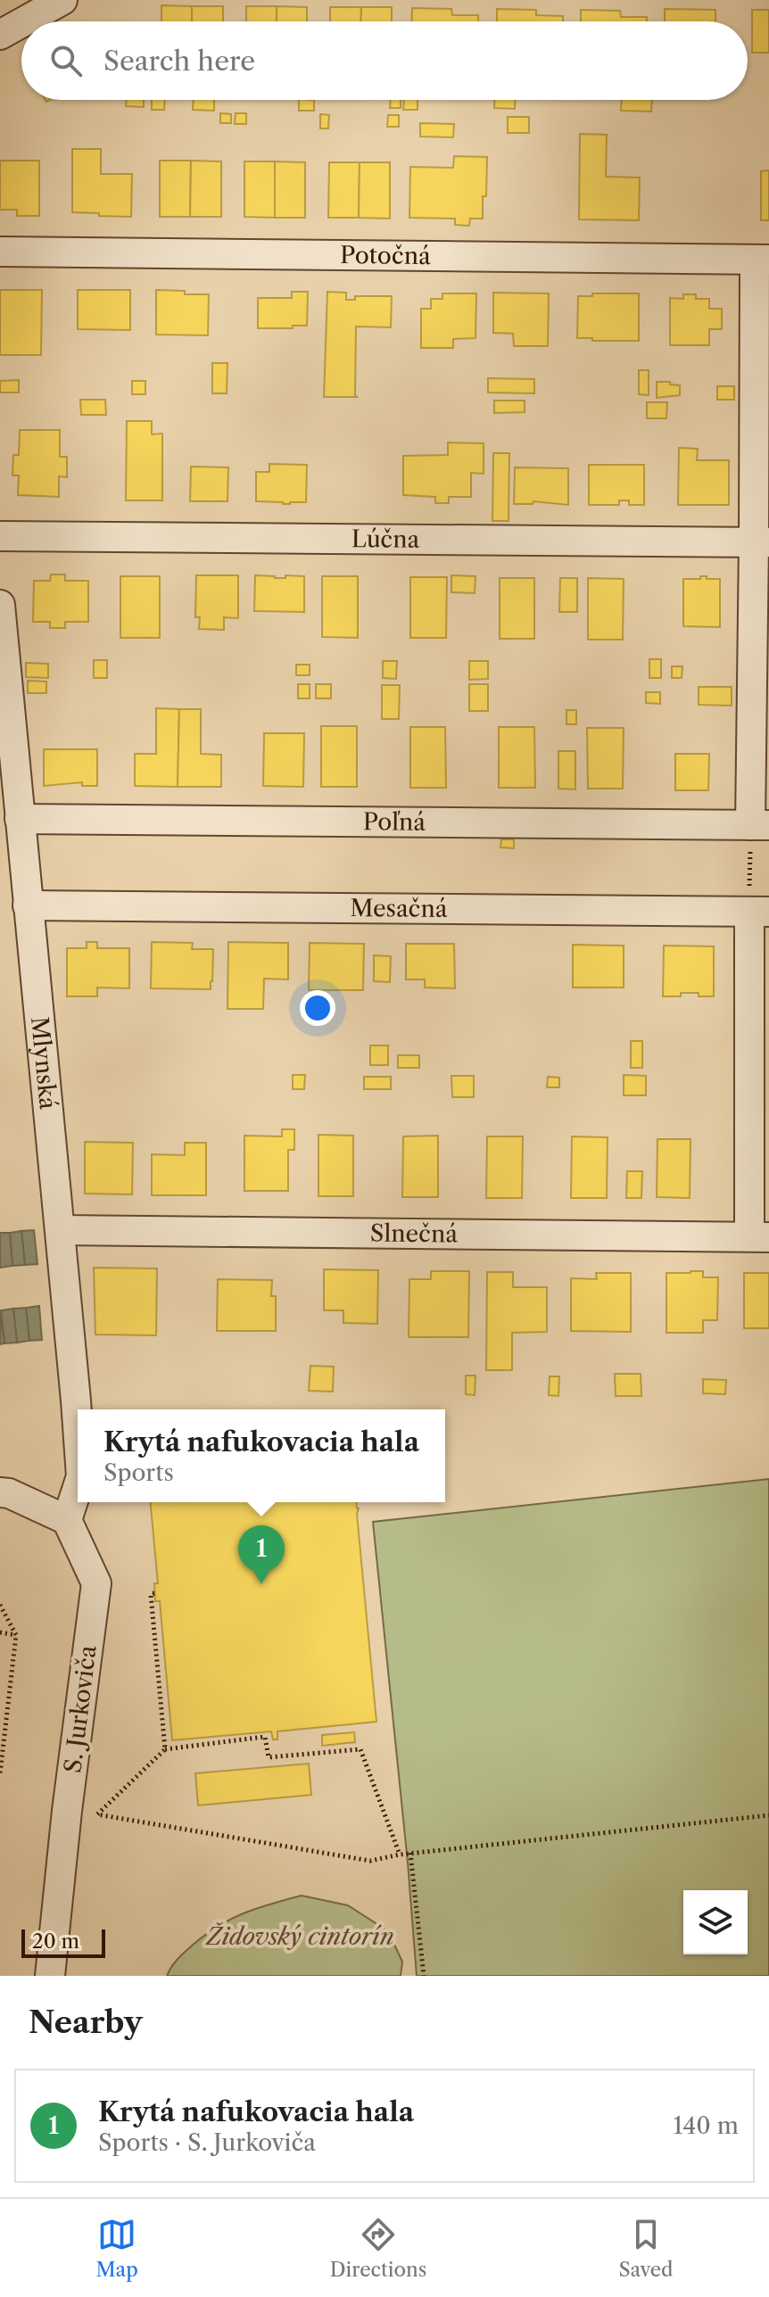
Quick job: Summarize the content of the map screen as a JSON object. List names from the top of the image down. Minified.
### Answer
{"streets":{"street":["Potočná","Lúčna","Poľná","Mesačná","Mlynská","Slnečná","S. Jurkoviča"]},"crossings":[["Poľná","Mlynská"],["Mesačná","Mlynská"],["Mlynská","Slnečná"],["Mlynská","S. Jurkoviča"]],"parks":["Židovský cintorín"],"scale_bar":"20 m","page":{"search":"Search here","popup":["Krytá nafukovacia hala","Sports"],"pins":"1","scale":"20 m","heading":"Nearby","list":[{"mark":"1","name":"Krytá nafukovacia hala","note":"Sports · S. Jurkoviča","value":"140 m"}],"nav":["Map","Directions","Saved"]}}
